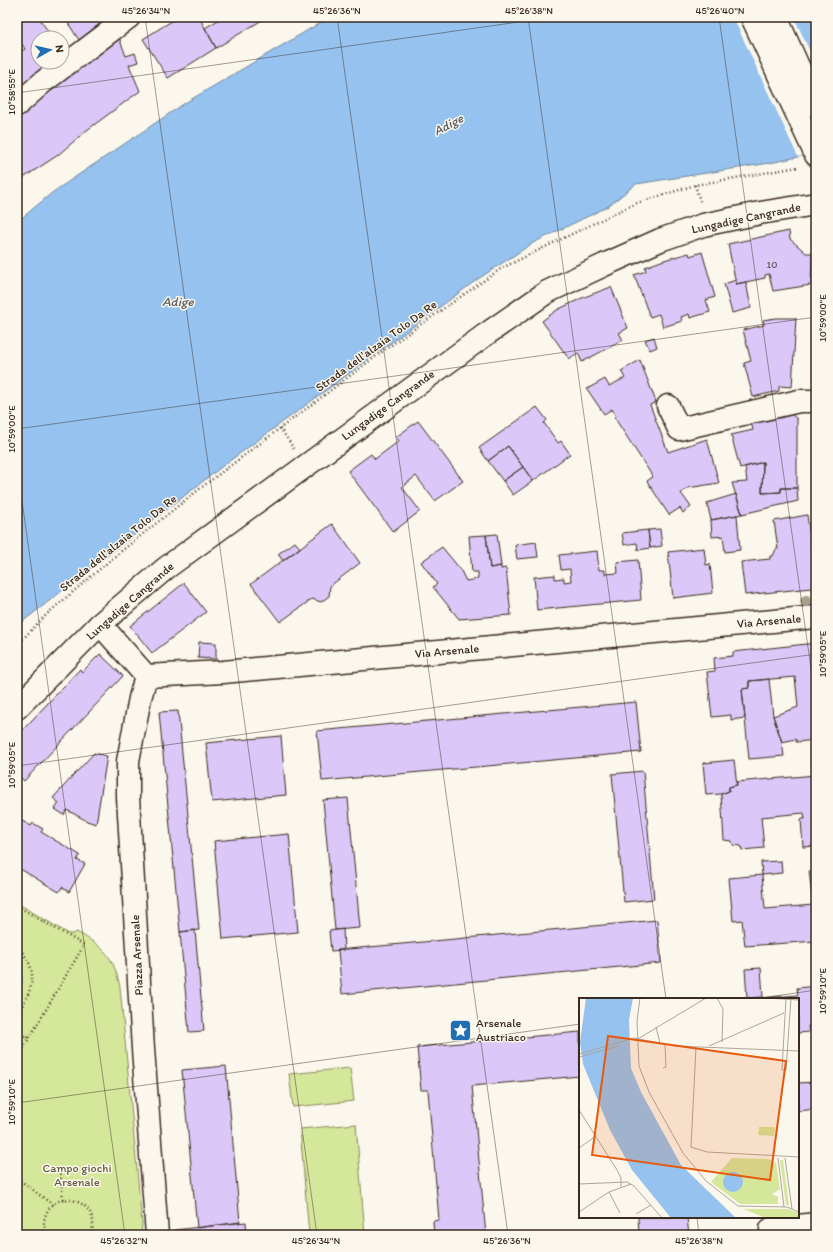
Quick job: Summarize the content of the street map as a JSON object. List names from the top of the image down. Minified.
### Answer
{"streets":{"street":["Lungadige Cangrande","Via Arsenale","Piazza Arsenale"],"path":["Strada dell'alzaia Tolo Da Re"]},"crossings":[["Via Arsenale","Piazza Arsenale"]],"water":["Adige"],"parks":["Campo giochi Arsenale"],"places":{"place":["Arsenale Austriaco"]},"house_numbers":["10"],"north":"right","coordinates":["45°26'34\"N","45°26'36\"N","45°26'38\"N","45°26'40\"N","10°58'55\"E","10°59'00\"E","10°59'05\"E","10°59'10\"E","45°26'32\"N"]}
